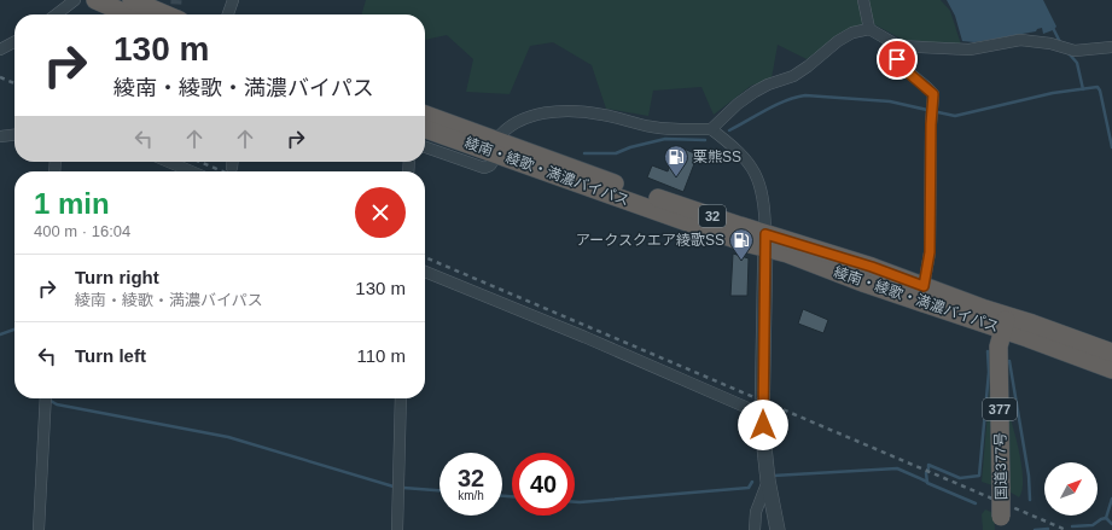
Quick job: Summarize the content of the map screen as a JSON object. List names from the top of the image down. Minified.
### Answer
{"streets":{"highway":["綾南・綾歌・満濃バイパス","32","377","国道377号"]},"crossings":[["綾南・綾歌・満濃バイパス","国道377号"]],"places":{"fuel station":["栗熊SS","アークスクエア綾歌SS"]},"north":"top right","page":{"turn":["130 m","綾南・綾歌・満濃バイパス"],"heading":["1 min","400 m · 16:04"],"list":[{"name":"Turn right","note":"綾南・綾歌・満濃バイパス","value":"130 m"},{"name":"Turn left","value":"110 m"}],"speed":"32 km/h","limit":"40"}}
